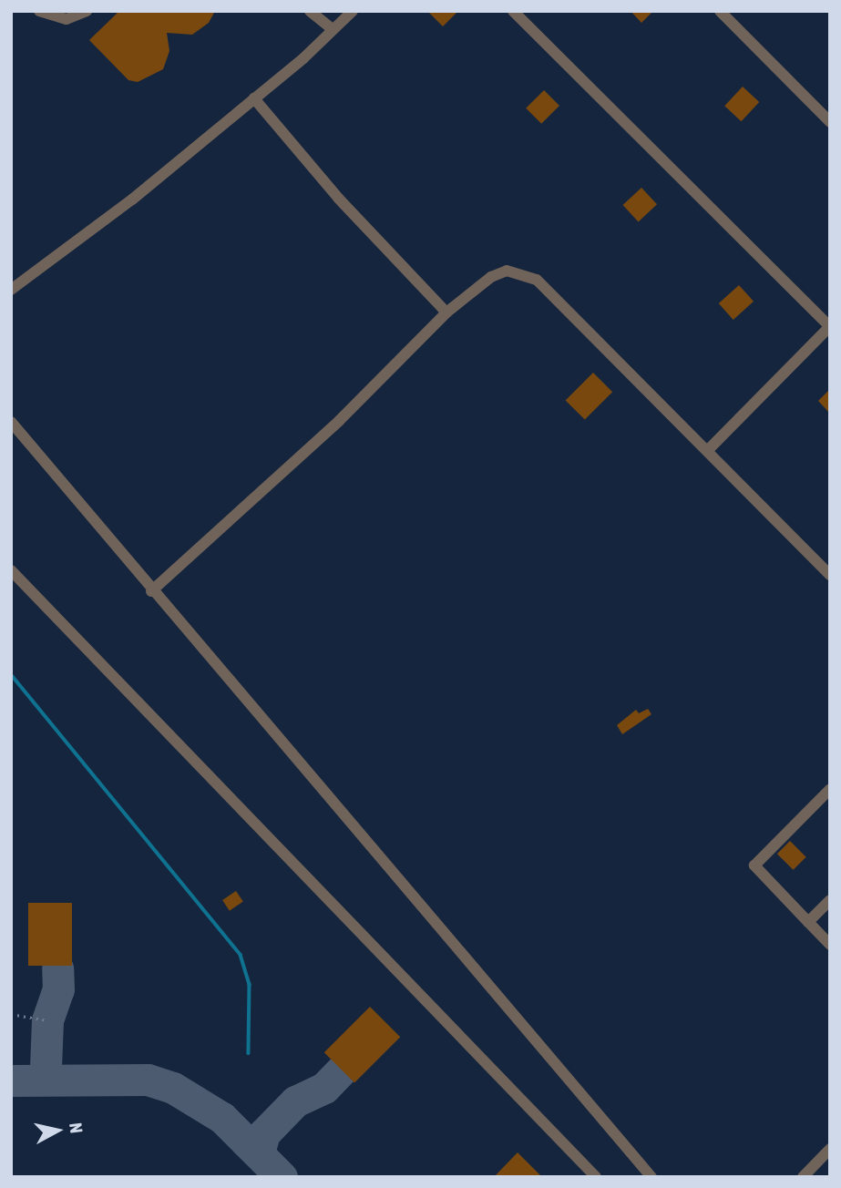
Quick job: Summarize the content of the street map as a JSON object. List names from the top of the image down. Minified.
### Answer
{"north":"right"}
